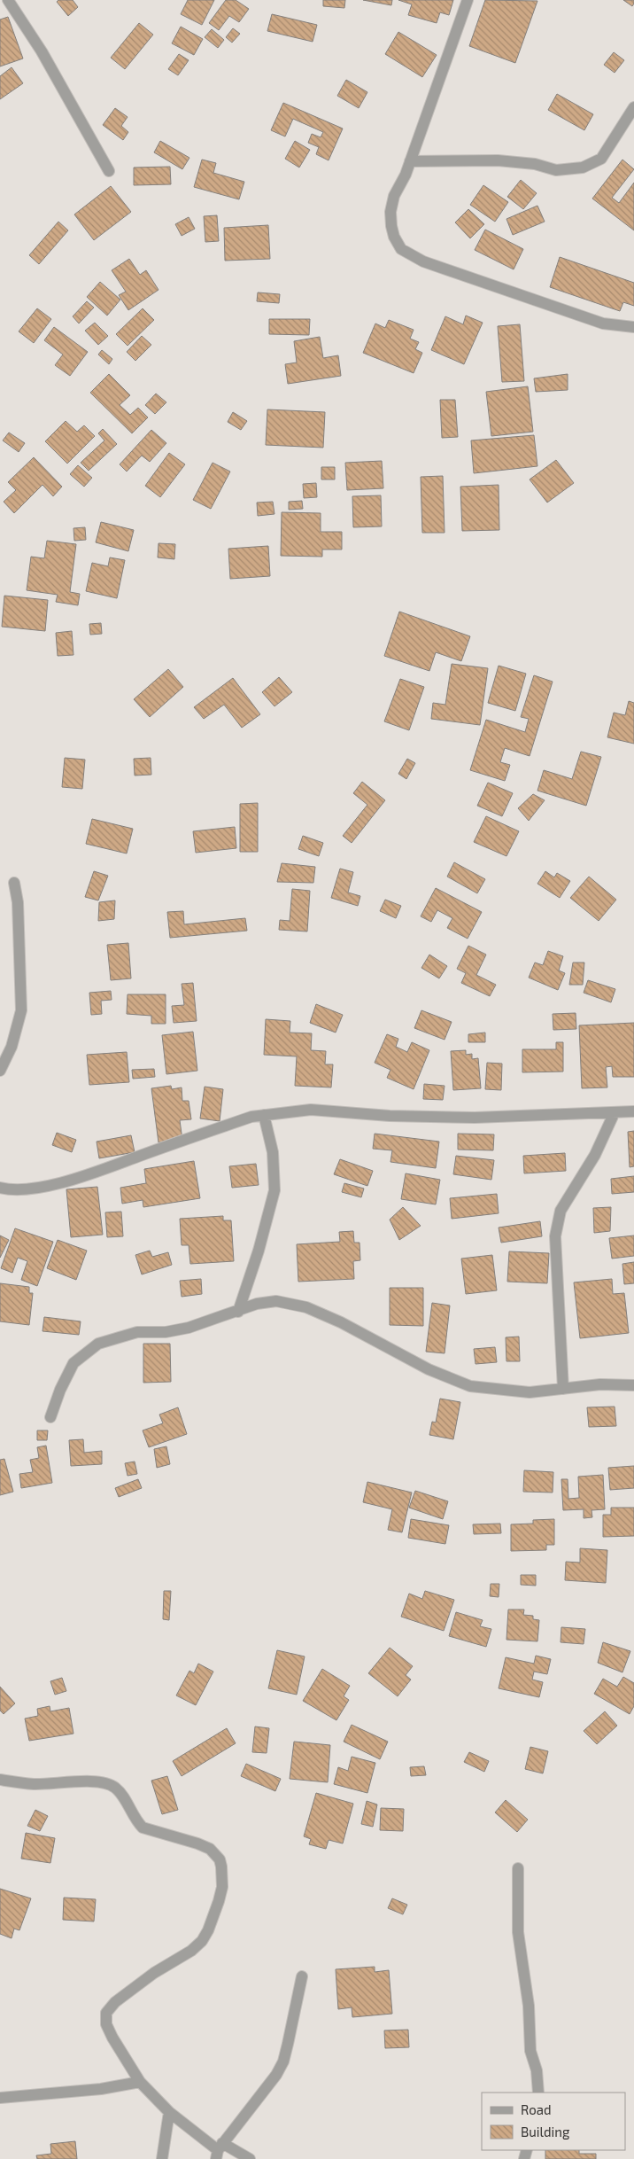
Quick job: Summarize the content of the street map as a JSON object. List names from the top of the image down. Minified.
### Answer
{"legend":["Road","Building"]}
